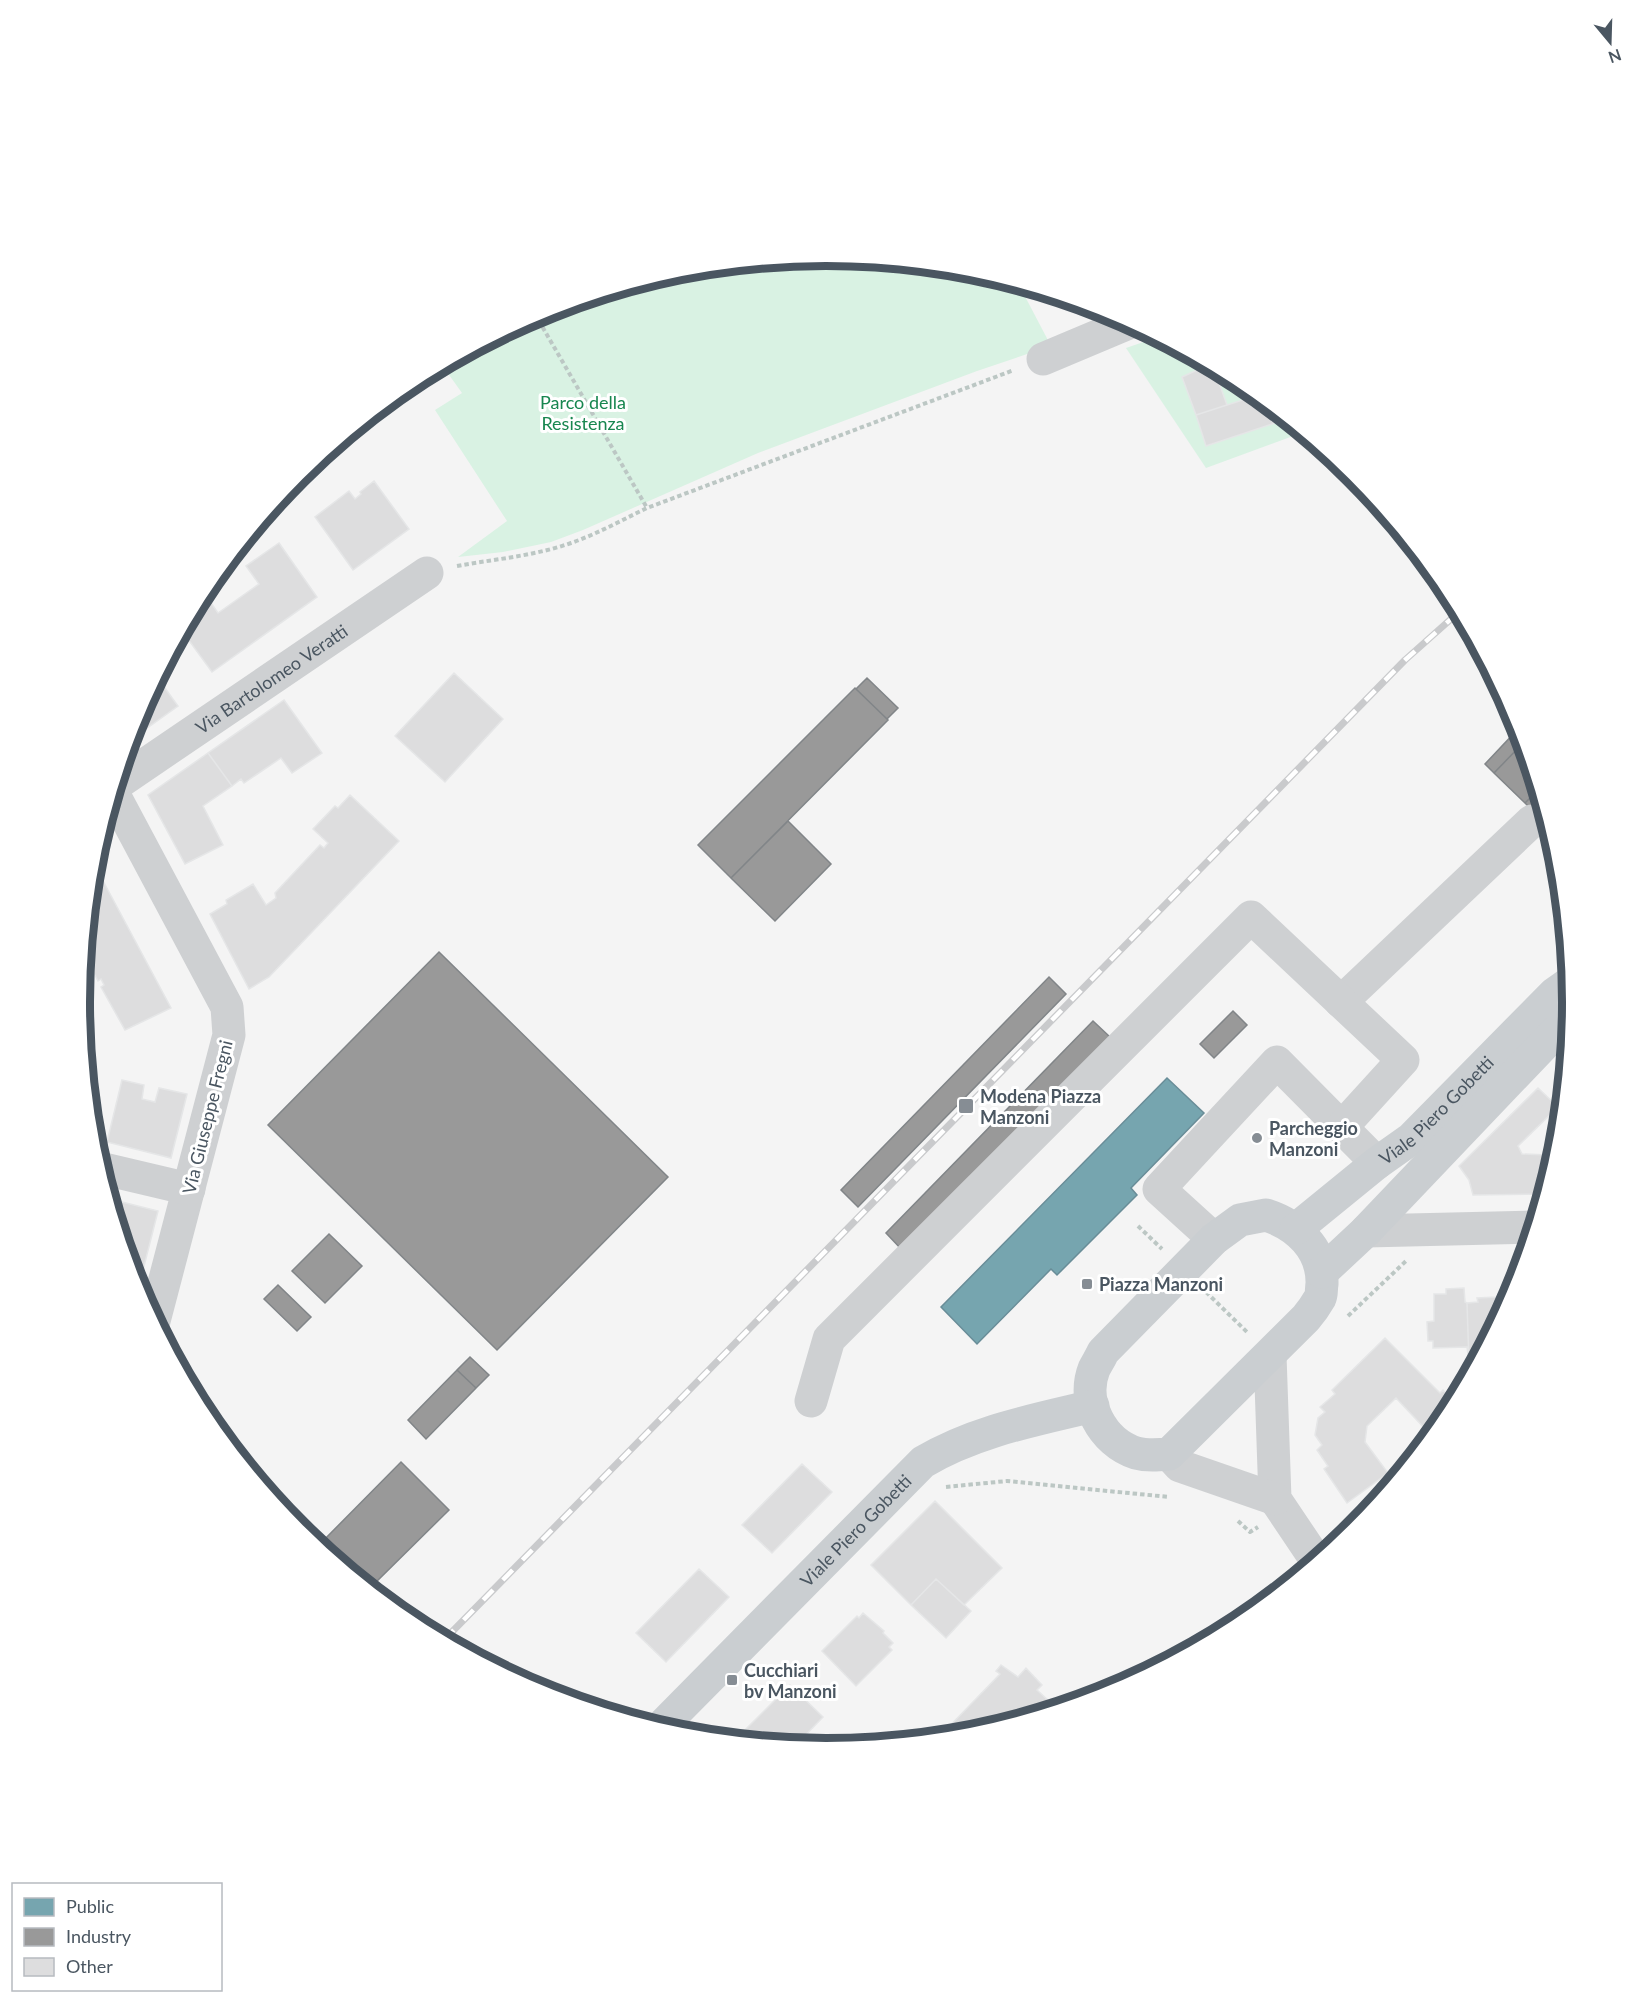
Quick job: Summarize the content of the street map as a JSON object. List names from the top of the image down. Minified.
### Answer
{"streets":{"main road":["Viale Piero Gobetti"],"street":["Via Bartolomeo Veratti","Via Giuseppe Fregni"]},"parks":["Parco della Resistenza"],"places":{"transit":["Modena Piazza Manzoni","Piazza Manzoni","Cucchiari bv Manzoni"],"other":["Parcheggio Manzoni"]},"legend":["Public","Industry","Other"],"north":"bottom"}
